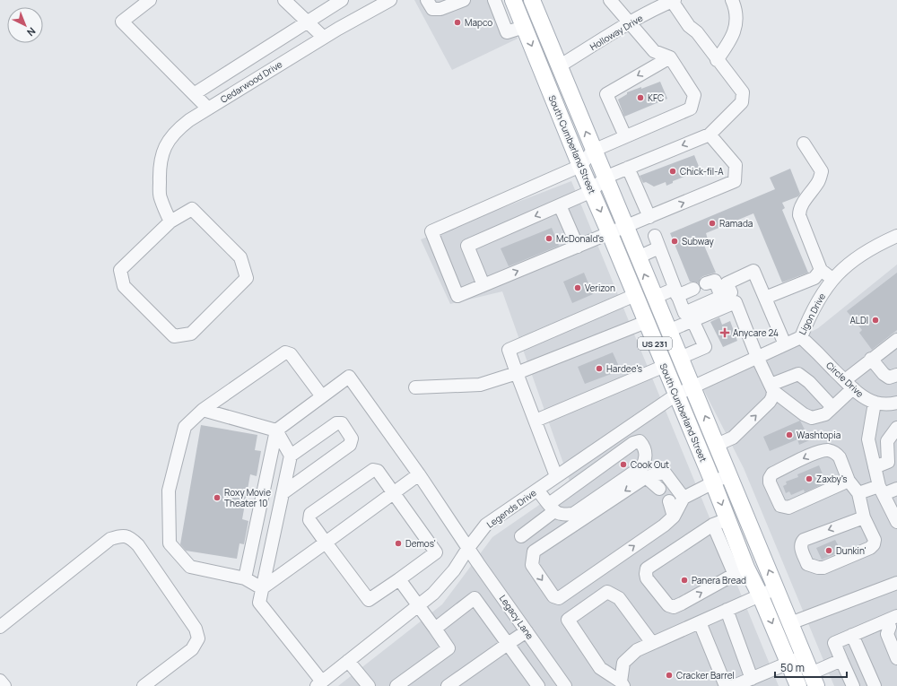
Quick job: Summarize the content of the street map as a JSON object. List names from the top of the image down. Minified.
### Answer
{"streets":{"main road":["South Cumberland Street","US 231"],"street":["Holloway Drive","Cedarwood Drive","Ligon Drive","Circle Drive","Legends Drive","Legacy Lane"]},"crossings":[["Holloway Drive","South Cumberland Street"],["South Cumberland Street","Ligon Drive"],["South Cumberland Street","Legends Drive"],["Ligon Drive","Circle Drive"],["Ligon Drive","Legends Drive"],["Legends Drive","Legacy Lane"]],"places":{"other":["Mapco","KFC","Chick-fil-A","Ramada","McDonald's","Subway","Verizon","ALDI","Hardee's","Washtopia","Cook Out","Zaxby's","Roxy Movie Theater 10","Demos'","Dunkin'","Panera Bread","Cracker Barrel"],"health":["Anycare 24"]},"scale_bar":"50 m","north":"bottom right"}
